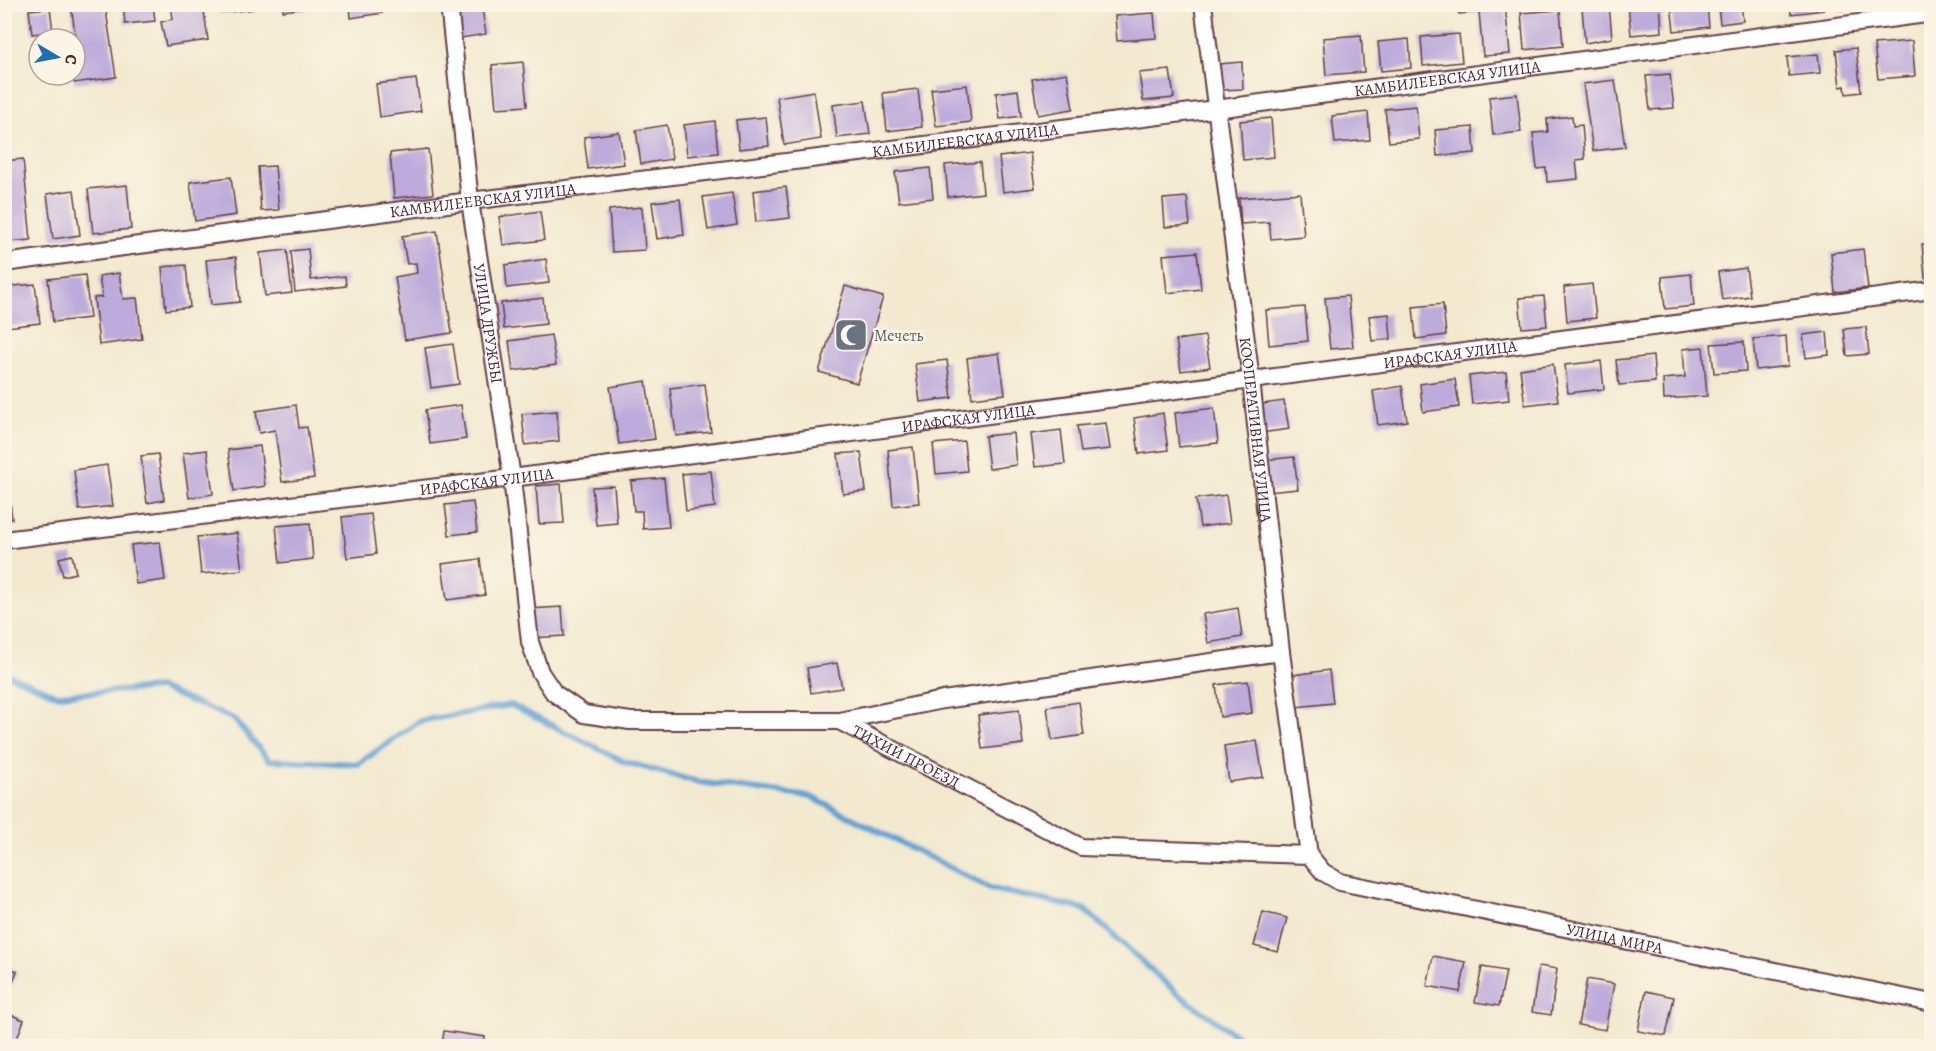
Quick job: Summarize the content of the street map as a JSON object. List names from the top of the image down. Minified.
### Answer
{"streets":{"street":["КАМБИЛЕЕВСКАЯ УЛИЦА","УЛИЦА ДРУЖБЫ","ИРАФСКАЯ УЛИЦА","КООПЕРАТИВНАЯ УЛИЦА","ТИХИЙ ПРОЕЗД","УЛИЦА МИРА"]},"crossings":[["КАМБИЛЕЕВСКАЯ УЛИЦА","УЛИЦА ДРУЖБЫ"],["КАМБИЛЕЕВСКАЯ УЛИЦА","КООПЕРАТИВНАЯ УЛИЦА"],["УЛИЦА ДРУЖБЫ","ИРАФСКАЯ УЛИЦА"],["УЛИЦА ДРУЖБЫ","ТИХИЙ ПРОЕЗД"],["ИРАФСКАЯ УЛИЦА","КООПЕРАТИВНАЯ УЛИЦА"],["КООПЕРАТИВНАЯ УЛИЦА","ТИХИЙ ПРОЕЗД"],["КООПЕРАТИВНАЯ УЛИЦА","УЛИЦА МИРА"],["ТИХИЙ ПРОЕЗД","УЛИЦА МИРА"]],"places":{"mosque":["Мечеть"]},"north":"right"}
